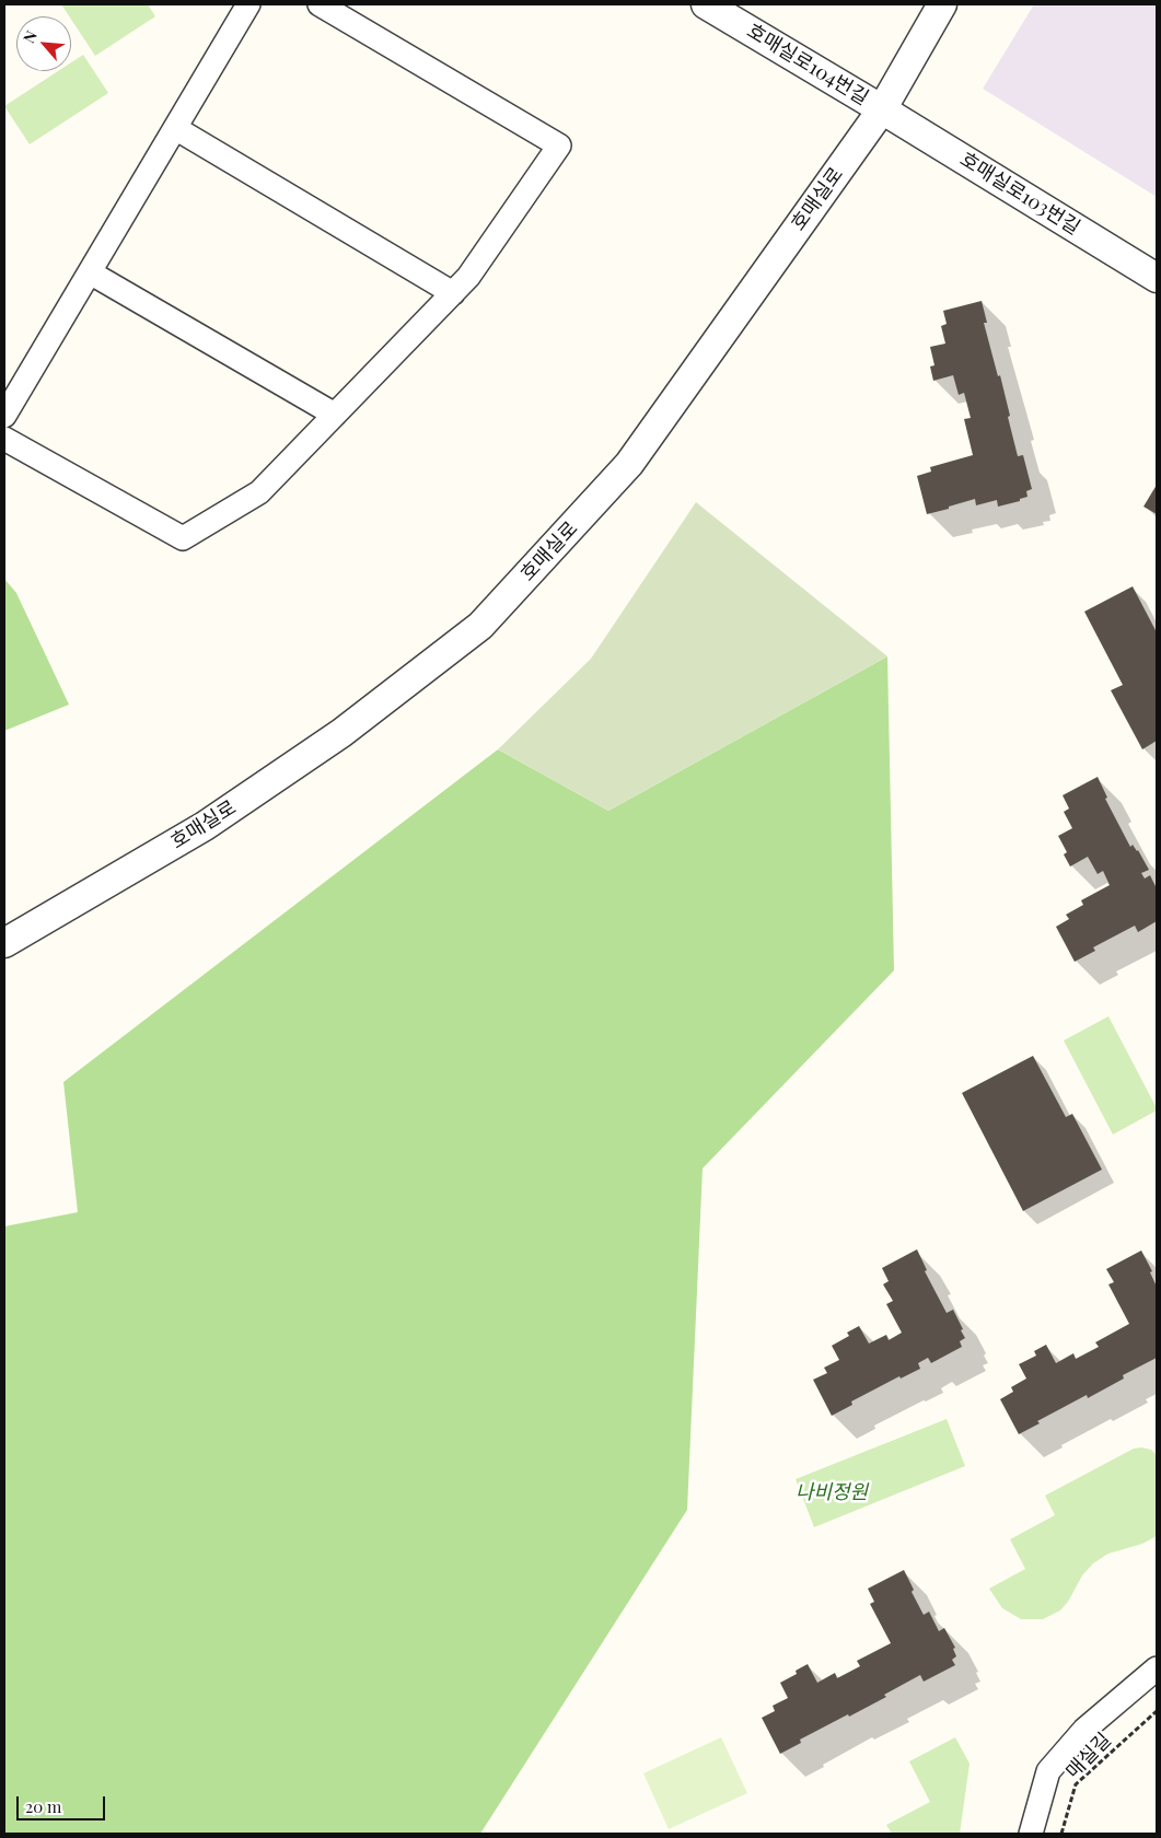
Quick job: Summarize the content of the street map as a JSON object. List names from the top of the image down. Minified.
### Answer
{"streets":{"street":["호매실로104번길","호매실로103번길","호매실로"],"path":["매실길"]},"crossings":[["호매실로104번길","호매실로103번길"],["호매실로104번길","호매실로"],["호매실로103번길","호매실로"]],"parks":["나비정원"],"scale_bar":"20 m","north":"top left"}
